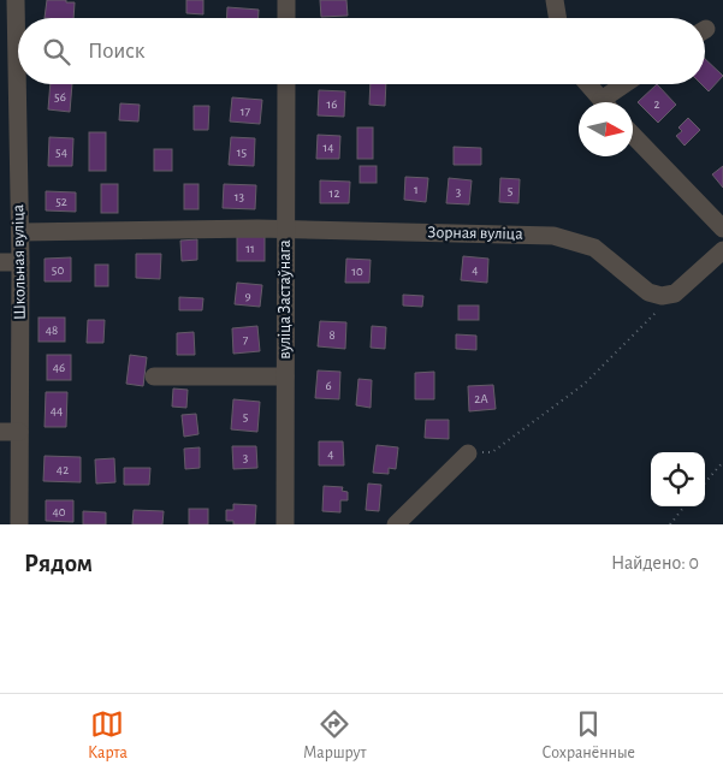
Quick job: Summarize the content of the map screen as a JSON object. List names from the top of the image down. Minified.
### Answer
{"streets":{"street":["Зорная вуліца","Школьная вуліца","вуліца Застаўнага"]},"crossings":[["Зорная вуліца","Школьная вуліца"],["Зорная вуліца","вуліца Застаўнага"]],"house_numbers":["56","16","2","17","14","54","15","1","5","3","12","13","52","11","50","4","10","9","48","8","7","46","6","2А","44","5","4","3","42","40"],"north":"right","page":{"search":"Поиск","heading":["Рядом","Найдено: 0"],"nav":["Карта","Маршрут","Сохранённые"]}}
